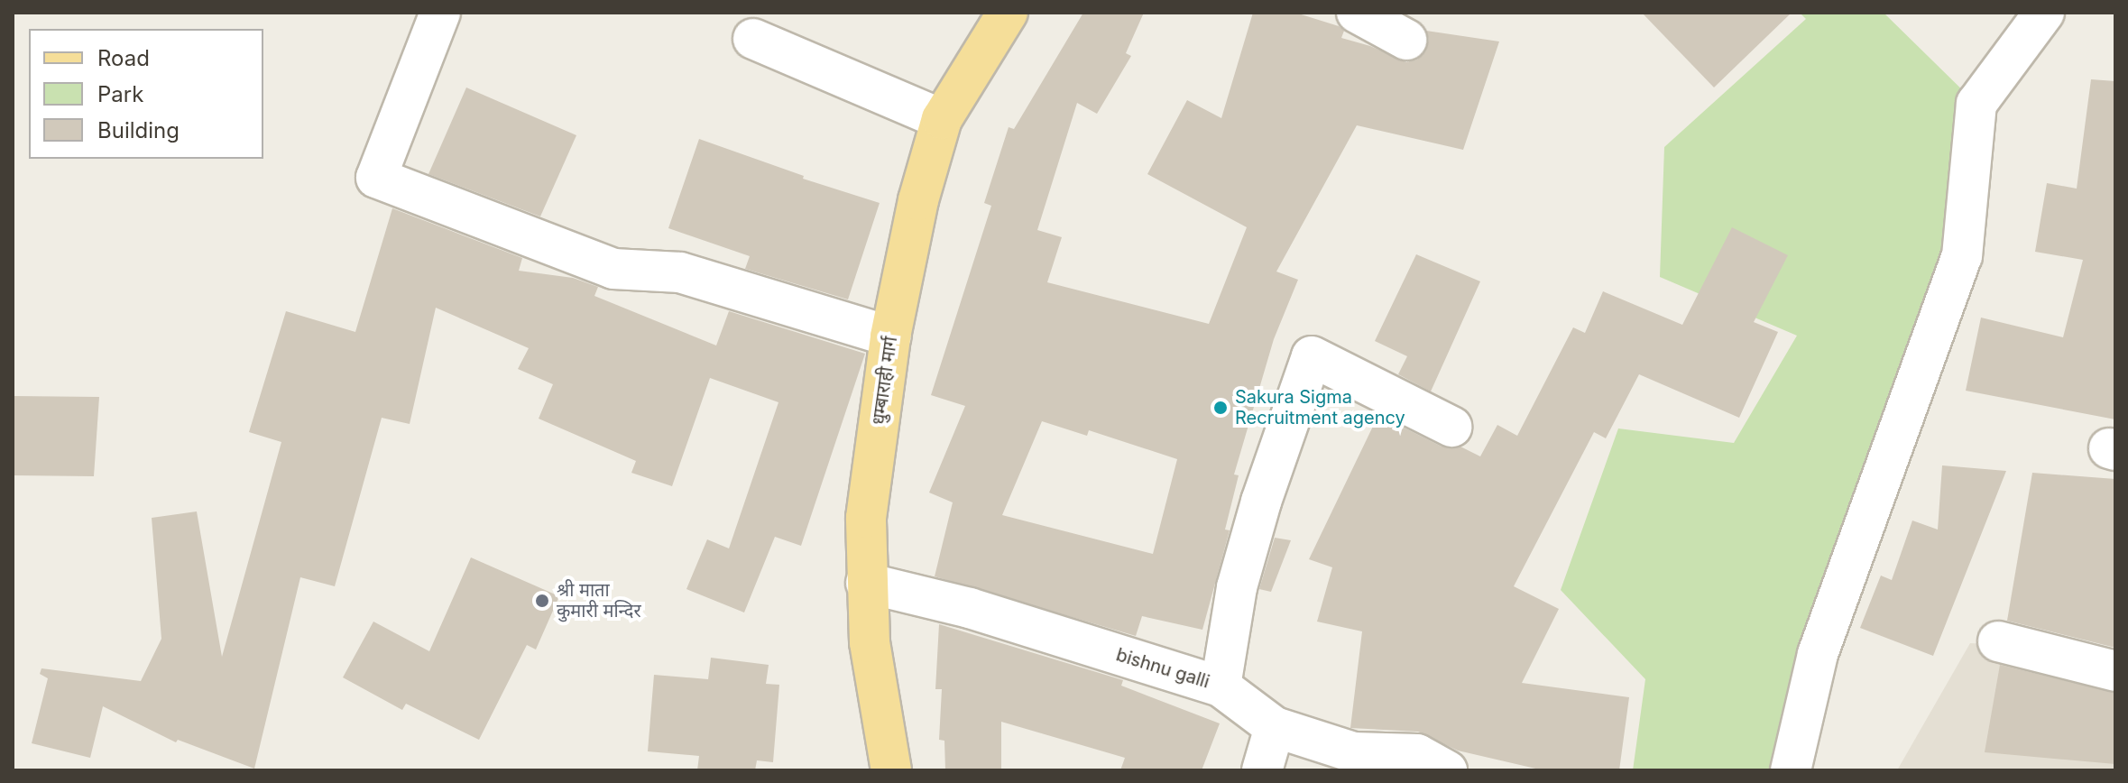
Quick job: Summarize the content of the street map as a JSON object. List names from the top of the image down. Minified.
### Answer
{"streets":{"main road":["धुम्बाराही मार्ग"],"street":["bishnu galli"]},"crossings":[["धुम्बाराही मार्ग","bishnu galli"]],"places":["Sakura Sigma Recruitment agency","श्री माता कुमारी मन्दिर"],"legend":["Road","Park","Building"]}
